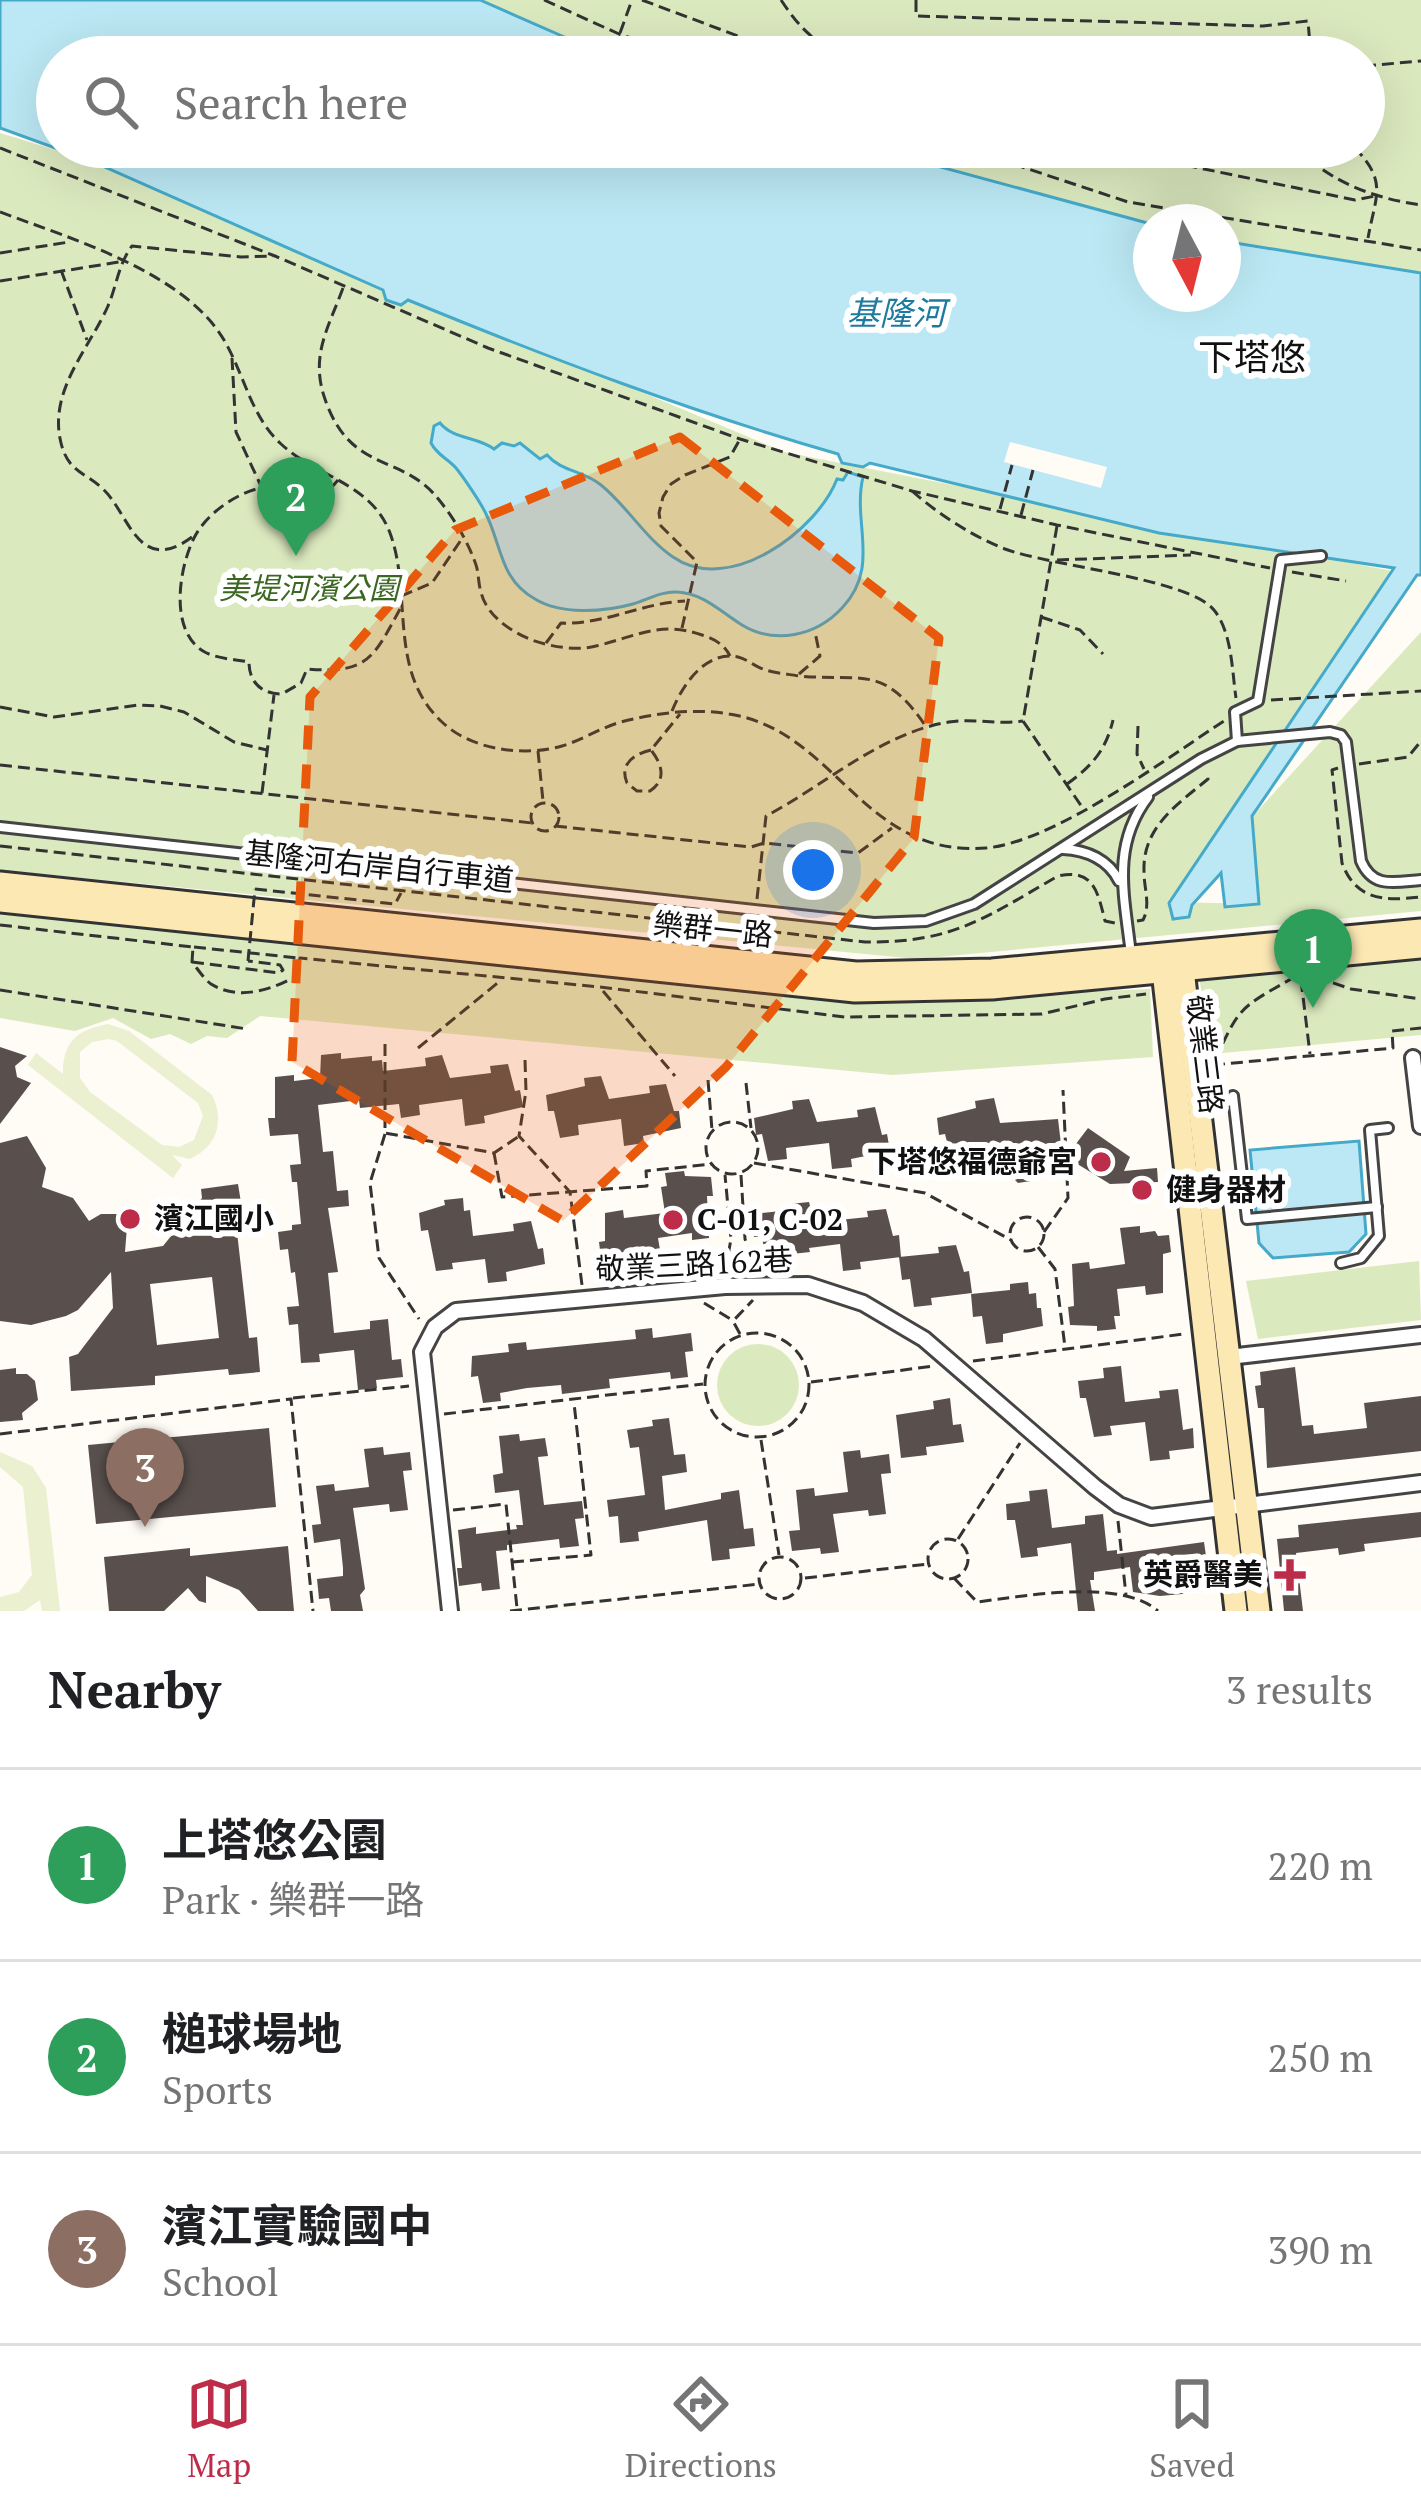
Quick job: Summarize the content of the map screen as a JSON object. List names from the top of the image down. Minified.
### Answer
{"streets":{"main road":["樂群一路","敬業三路"],"street":["敬業三路162巷"],"path":["基隆河右岸自行車道"]},"crossings":[["樂群一路","敬業三路"],["敬業三路","敬業三路162巷"]],"districts":["下塔悠"],"water":["基隆河"],"parks":["美堤河濱公園"],"places":{"other":["下塔悠福德爺宮","健身器材","濱江國小","C-01, C-02"],"health":["英爵醫美"]},"north":"bottom","page":{"search":"Search here","pins":["2","1","3"],"heading":["Nearby","3 results"],"list":[{"mark":"1","name":"上塔悠公園","note":"Park · 樂群一路","value":"220 m"},{"mark":"2","name":"槌球場地","note":"Sports","value":"250 m"},{"mark":"3","name":"濱江實驗國中","note":"School","value":"390 m"}],"nav":["Map","Directions","Saved"]}}
